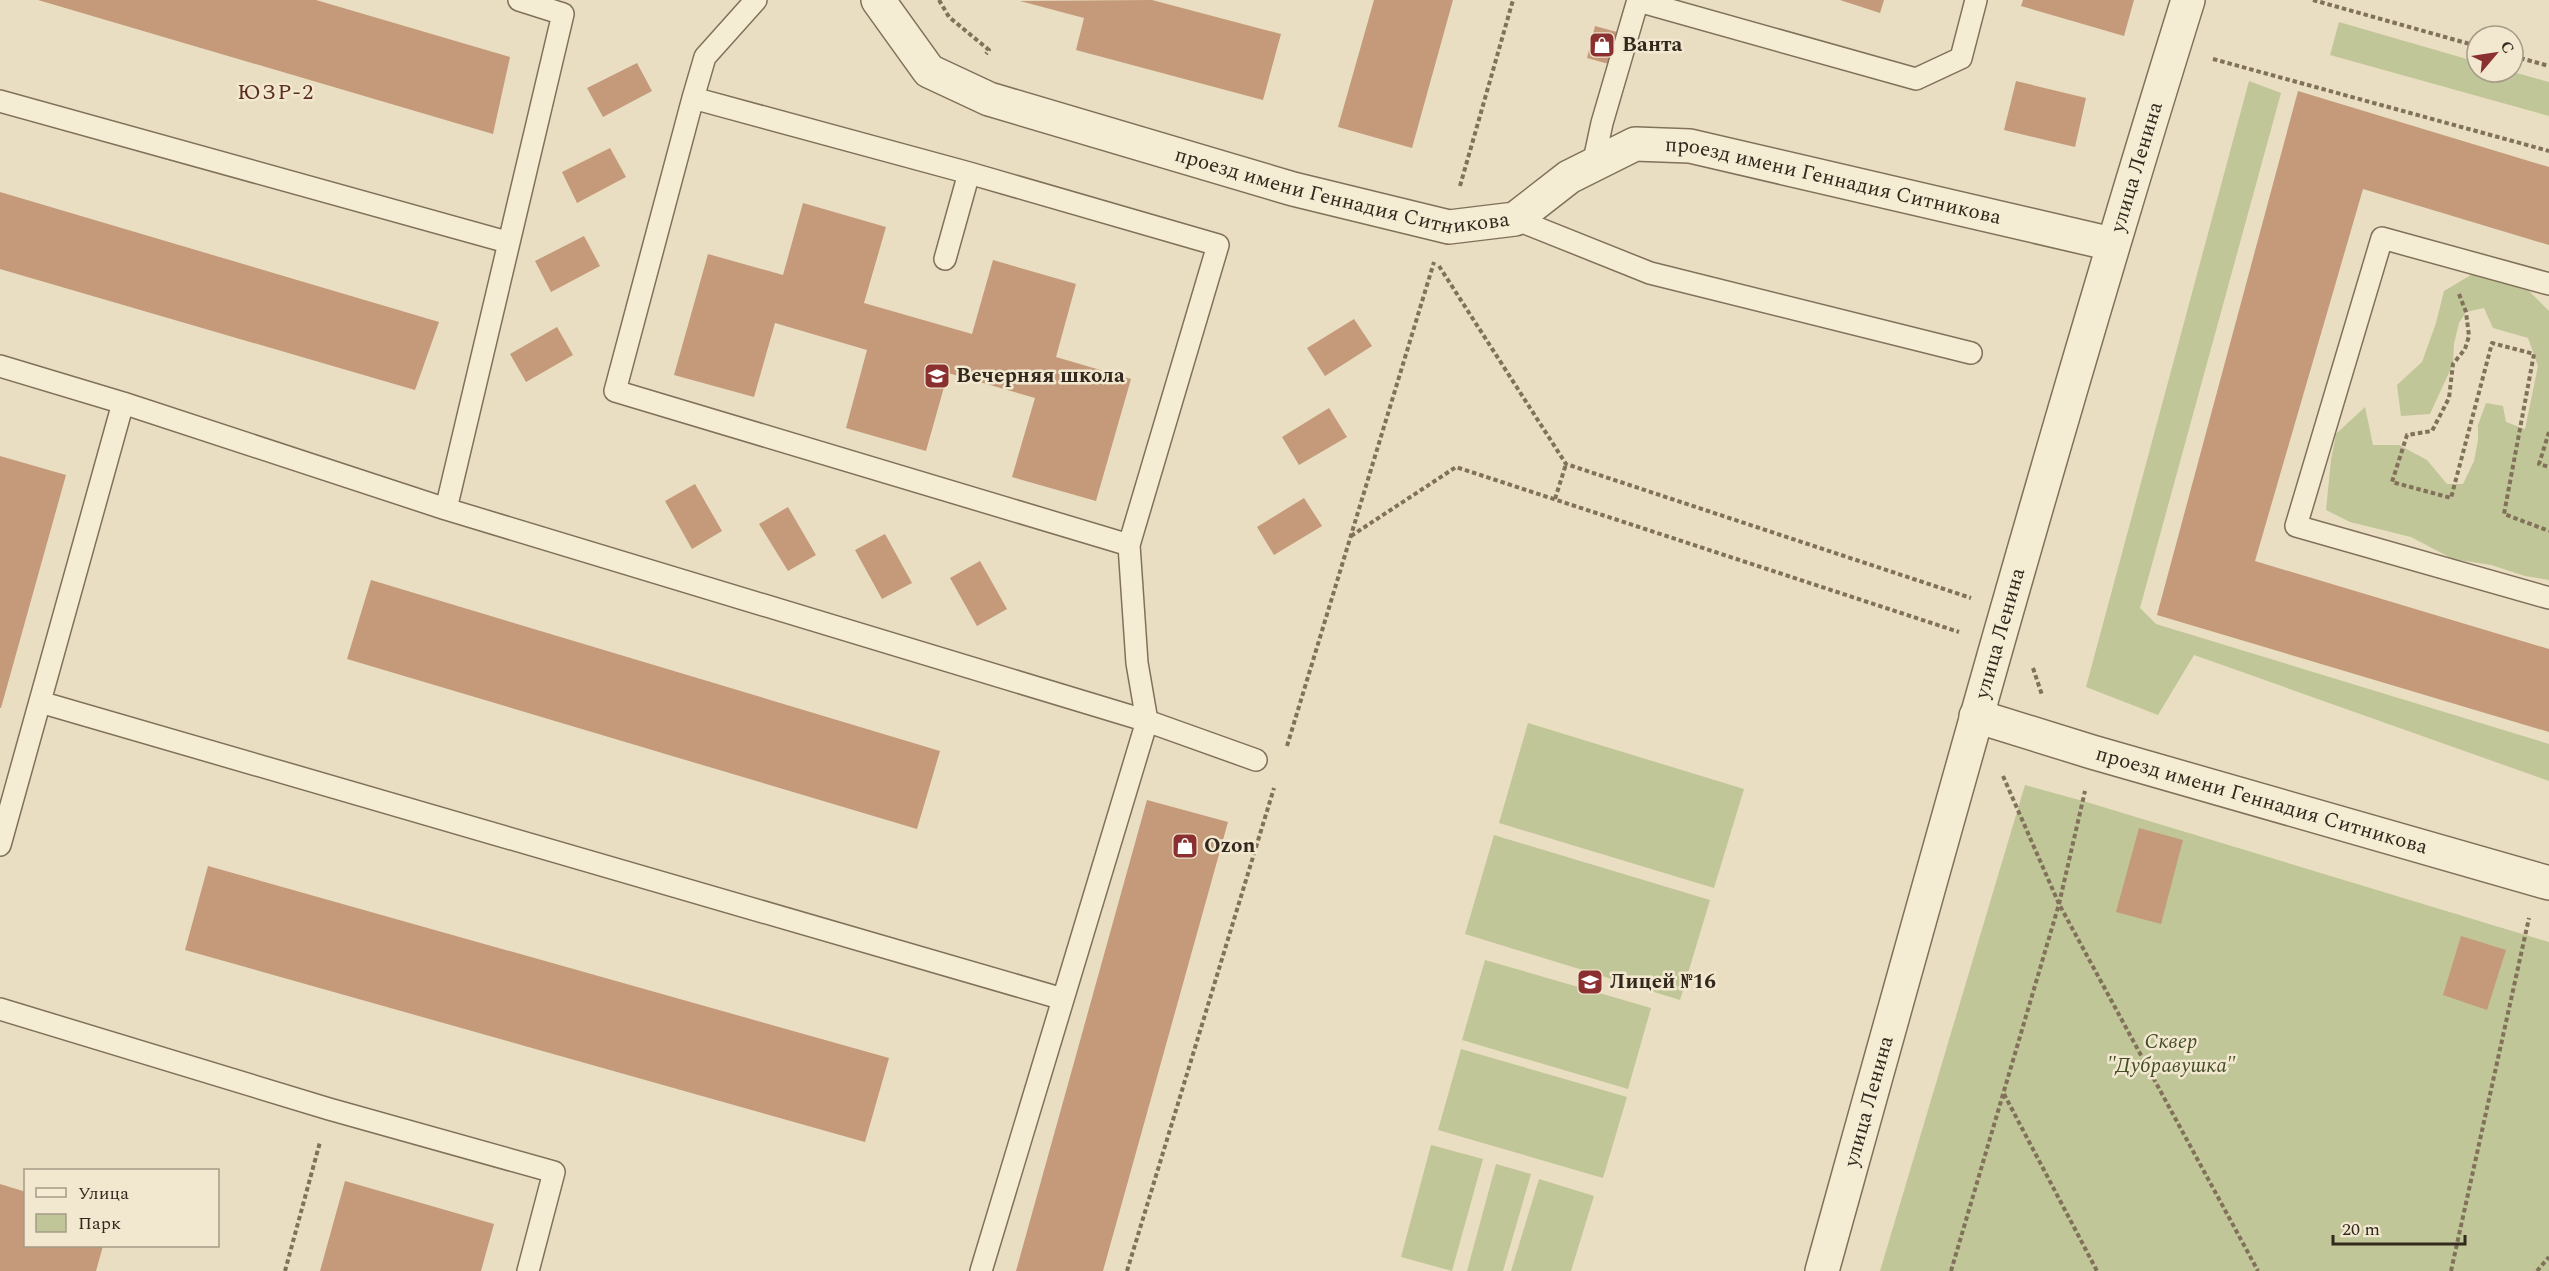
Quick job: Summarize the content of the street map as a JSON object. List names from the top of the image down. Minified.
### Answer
{"streets":{"street":["улица Ленина","проезд имени Геннадия Ситникова"]},"crossings":[["улица Ленина","проезд имени Геннадия Ситникова"]],"districts":["ЮЗР-2"],"parks":["Сквер \"Дубравушка\""],"places":{"shop":["Ванта","Ozon"],"school or university":["Вечерняя школа","Лицей №16"]},"legend":["Улица","Парк"],"scale_bar":"20 m","north":"top right"}
